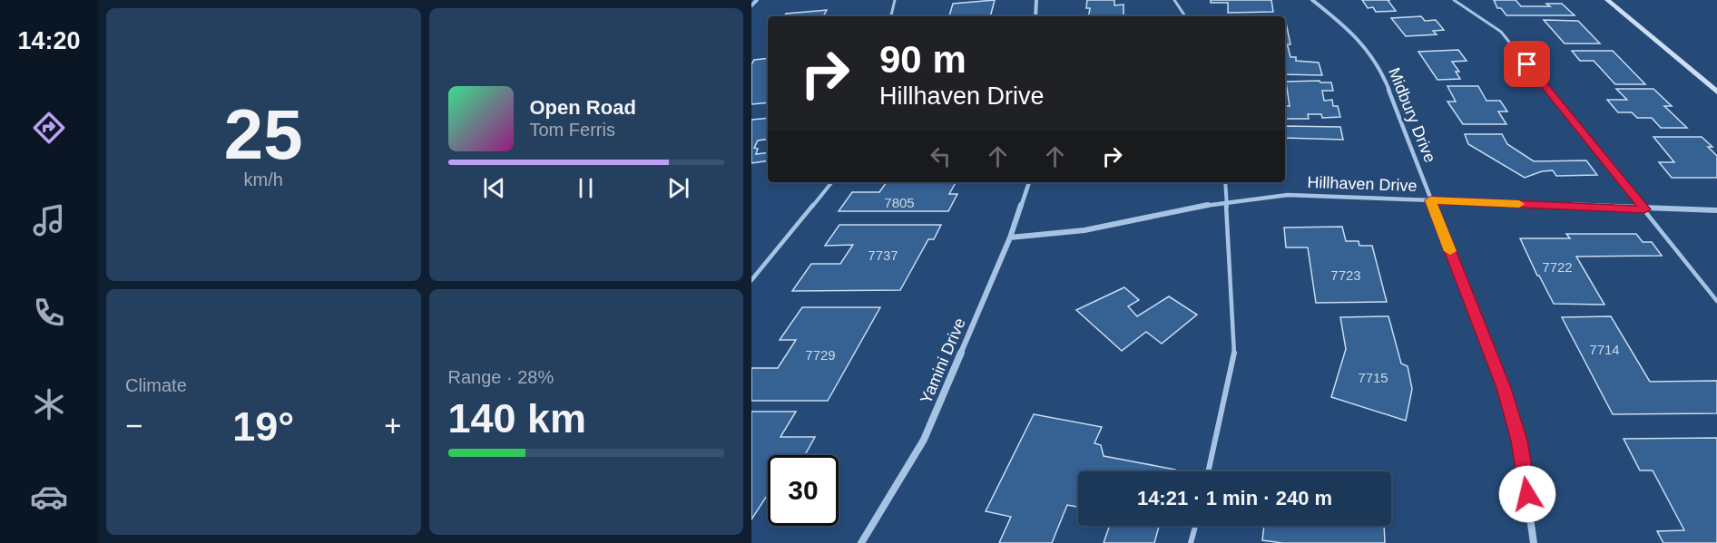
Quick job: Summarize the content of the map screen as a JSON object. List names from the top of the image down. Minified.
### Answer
{"streets":{"street":["Midbury Drive","Hillhaven Drive","Yamini Drive"]},"crossings":[["Midbury Drive","Hillhaven Drive"],["Hillhaven Drive","Yamini Drive"]],"house_numbers":["7805","7737","7722","7723","7714","7729","7715"],"page":{"tabs":"14:20","tile":[["25","km/h"],"Climate",["Range · 28%","140 km"]],"turn":["90 m","Hillhaven Drive"],"song":["Open Road","Tom Ferris"],"heat":["−","19°","+"],"limit":"30","trip":"14:21 · 1 min · 240 m"}}
